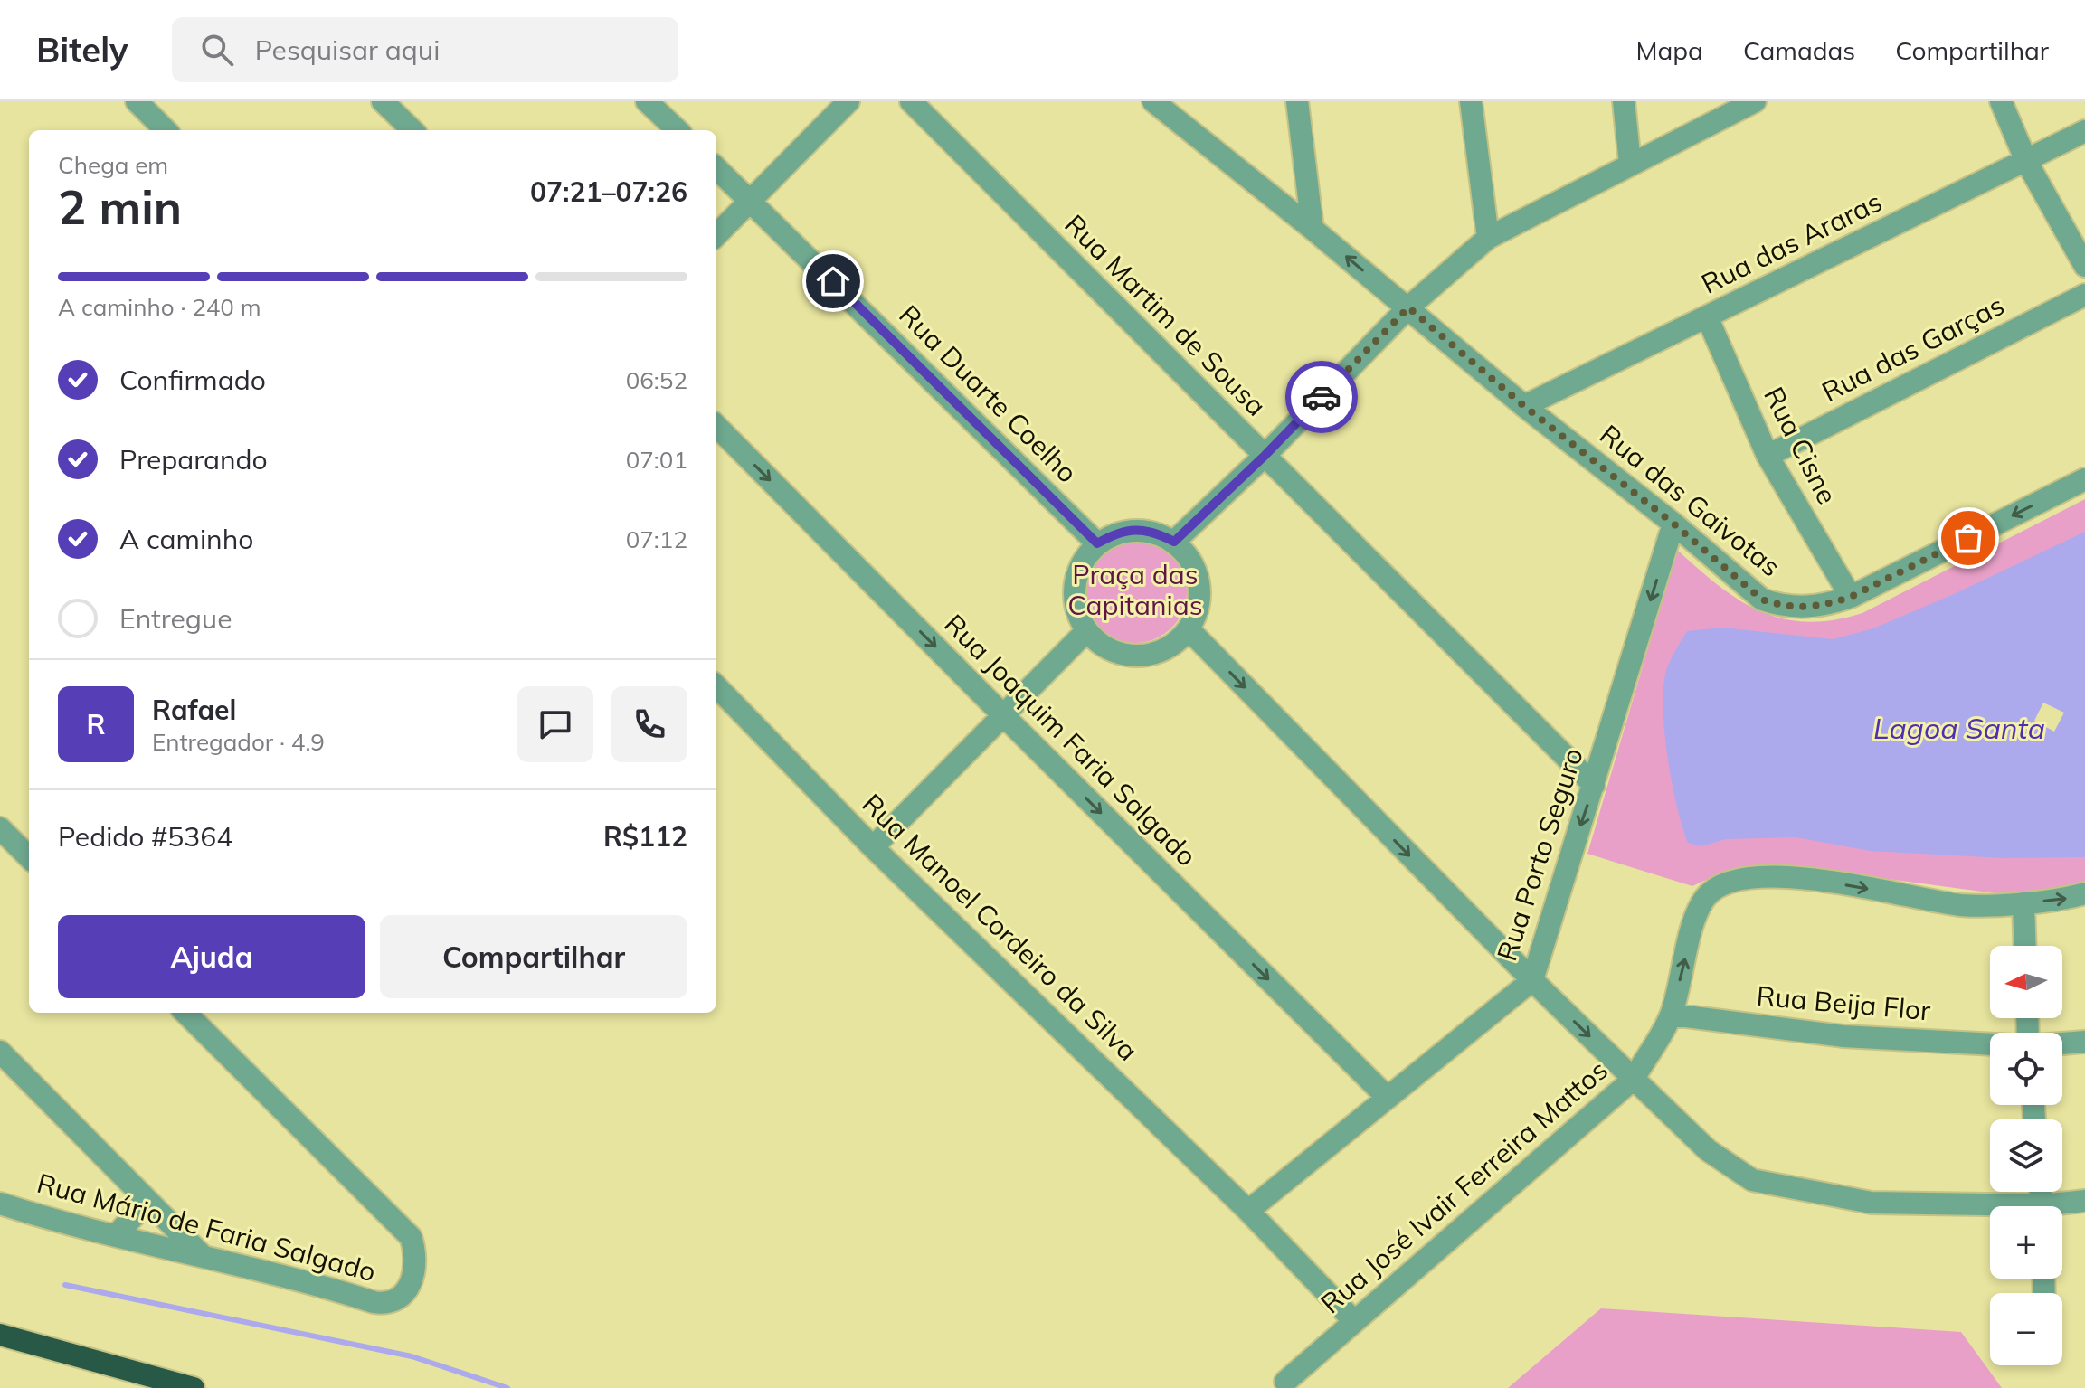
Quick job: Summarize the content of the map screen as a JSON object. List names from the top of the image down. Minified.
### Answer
{"streets":{"street":["Rua das Araras","Rua Martim de Sousa","Rua das Garças","Rua Duarte Coelho","Rua Cisne","Rua das Gaivotas","Rua Joaquim Faria Salgado","Rua Porto Seguro","Rua Manoel Cordeiro da Silva","Rua Beija Flor","Rua José Ivair Ferreira Mattos","Rua Mário de Faria Salgado"]},"crossings":[["Rua das Araras","Rua Cisne"],["Rua das Araras","Rua das Gaivotas"],["Rua Martim de Sousa","Rua Porto Seguro"],["Rua das Garças","Rua Cisne"],["Rua Cisne","Rua das Gaivotas"],["Rua das Gaivotas","Rua Porto Seguro"],["Rua Joaquim Faria Salgado","Rua Porto Seguro"],["Rua Porto Seguro","Rua Manoel Cordeiro da Silva"],["Rua Manoel Cordeiro da Silva","Rua José Ivair Ferreira Mattos"],["Rua Beija Flor","Rua José Ivair Ferreira Mattos"]],"one_way":["Rua Porto Seguro","Rua José Ivair Ferreira Mattos"],"water":["Lagoa Santa"],"parks":["Praça das Capitanias"],"north":"left","page":{"header":"Bitely","search":"Pesquisar aqui","nav":["Mapa","Camadas","Compartilhar"],"heading":["2 min","Chega em","07:21–07:26"],"panel":["Rafael","Entregador · 4.9","Pedido #5364","R$112"],"bar":"A caminho · 240 m","list":[["Confirmado","06:52"],["Preparando","07:01"],["A caminho","07:12"],"Entregue"],"round":"R","buttons":["Ajuda","Compartilhar"],"map_buttons":["+","−"]}}
